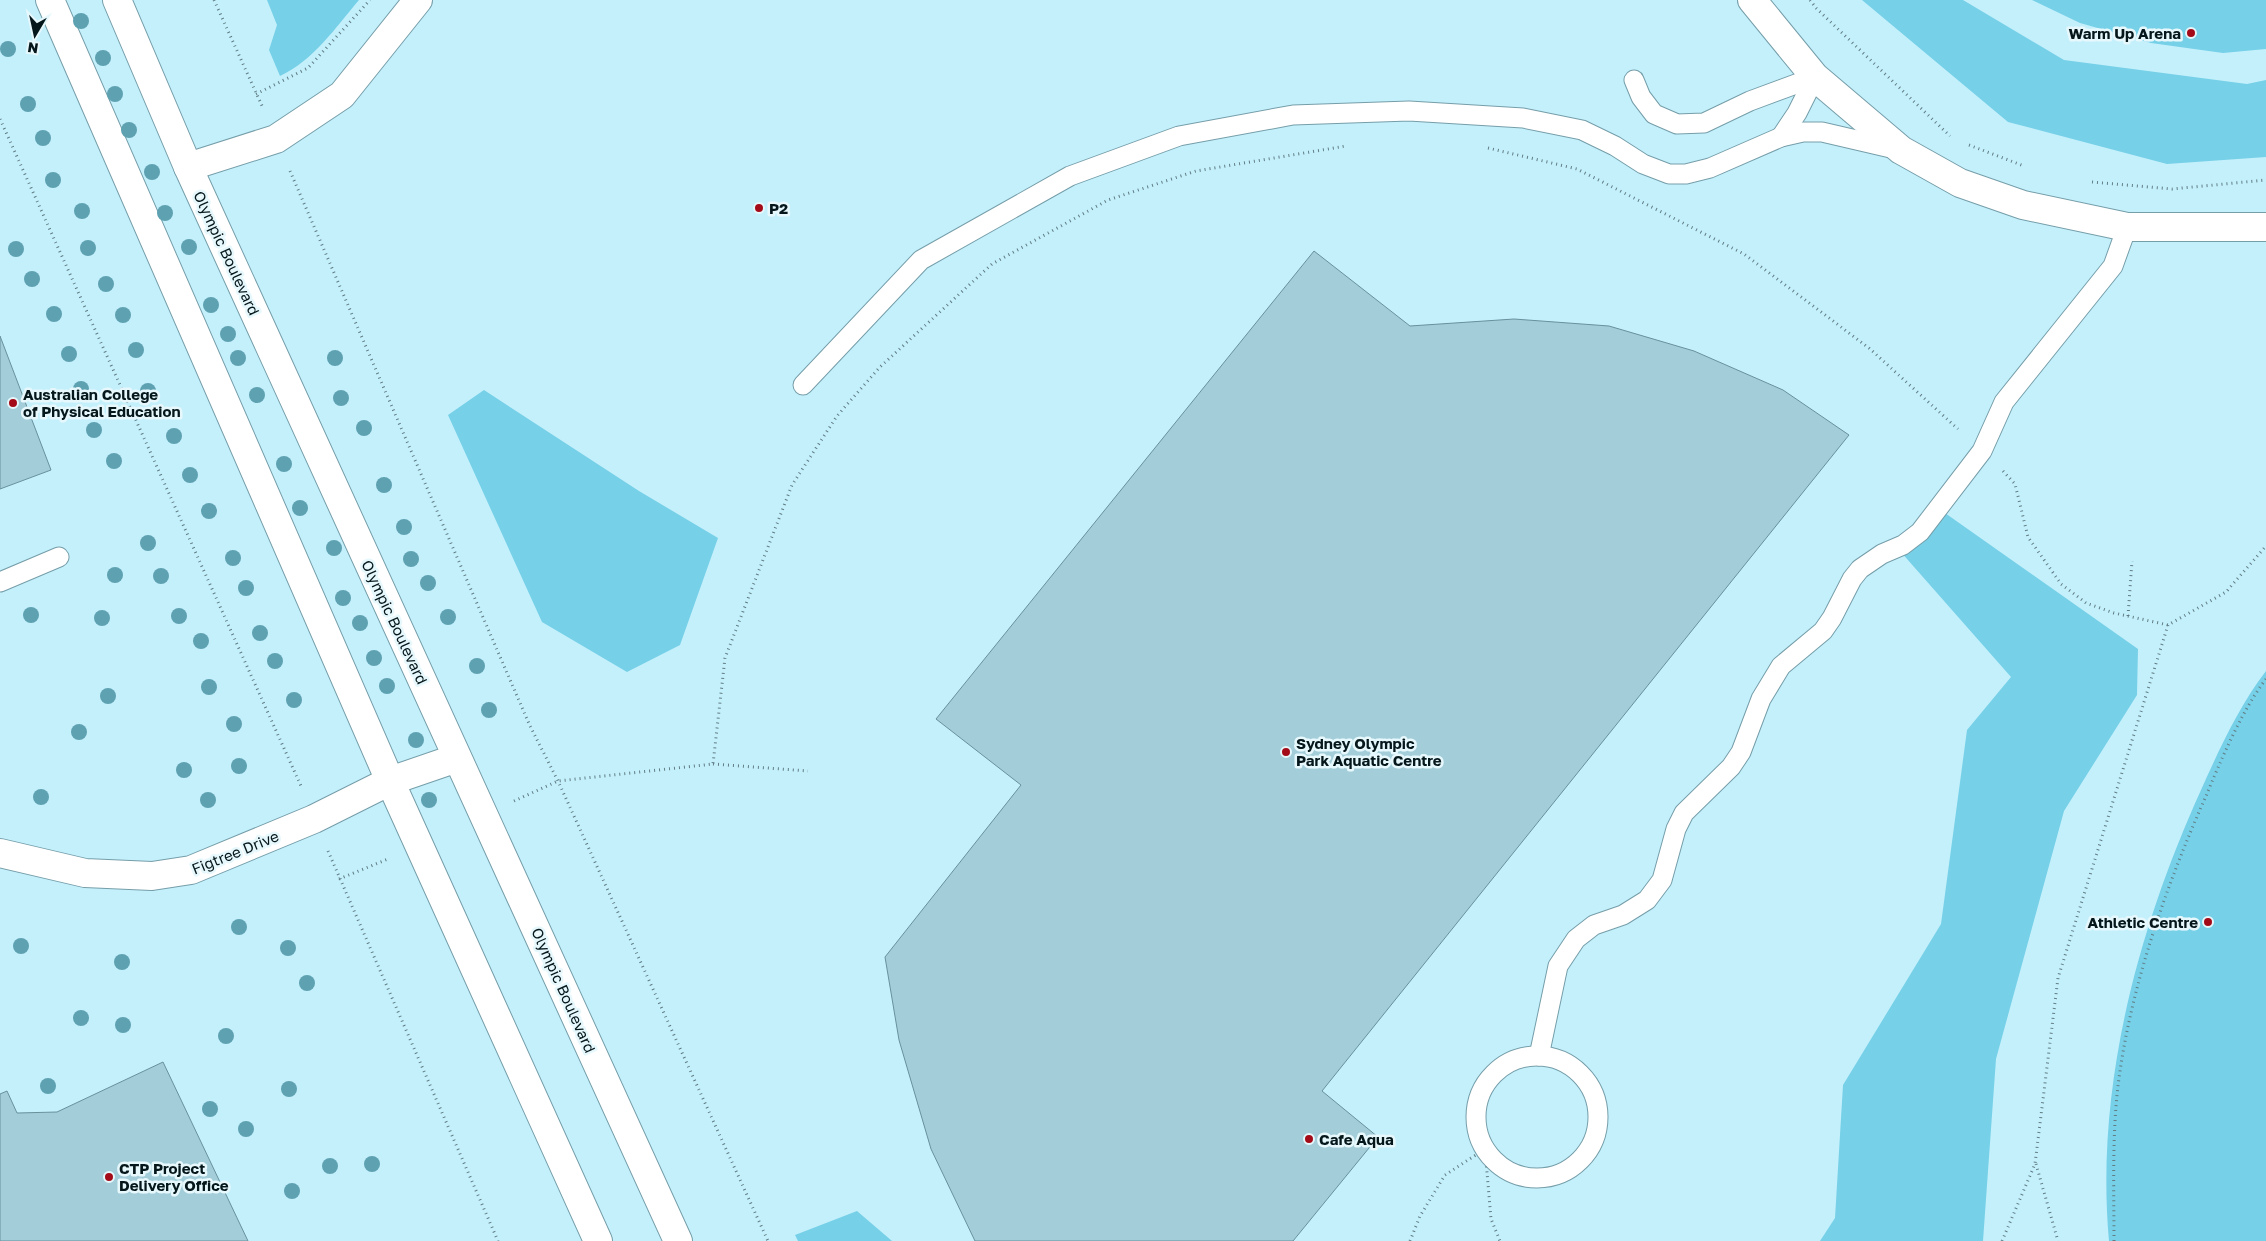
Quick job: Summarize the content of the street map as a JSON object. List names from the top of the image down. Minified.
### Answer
{"streets":{"street":["Olympic Boulevard","Figtree Drive"]},"crossings":[["Olympic Boulevard","Figtree Drive"]],"places":["Warm Up Arena","P2","Australian College of Physical Education","Sydney Olympic Park Aquatic Centre","Athletic Centre","Cafe Aqua","CTP Project Delivery Office"],"north":"bottom"}
